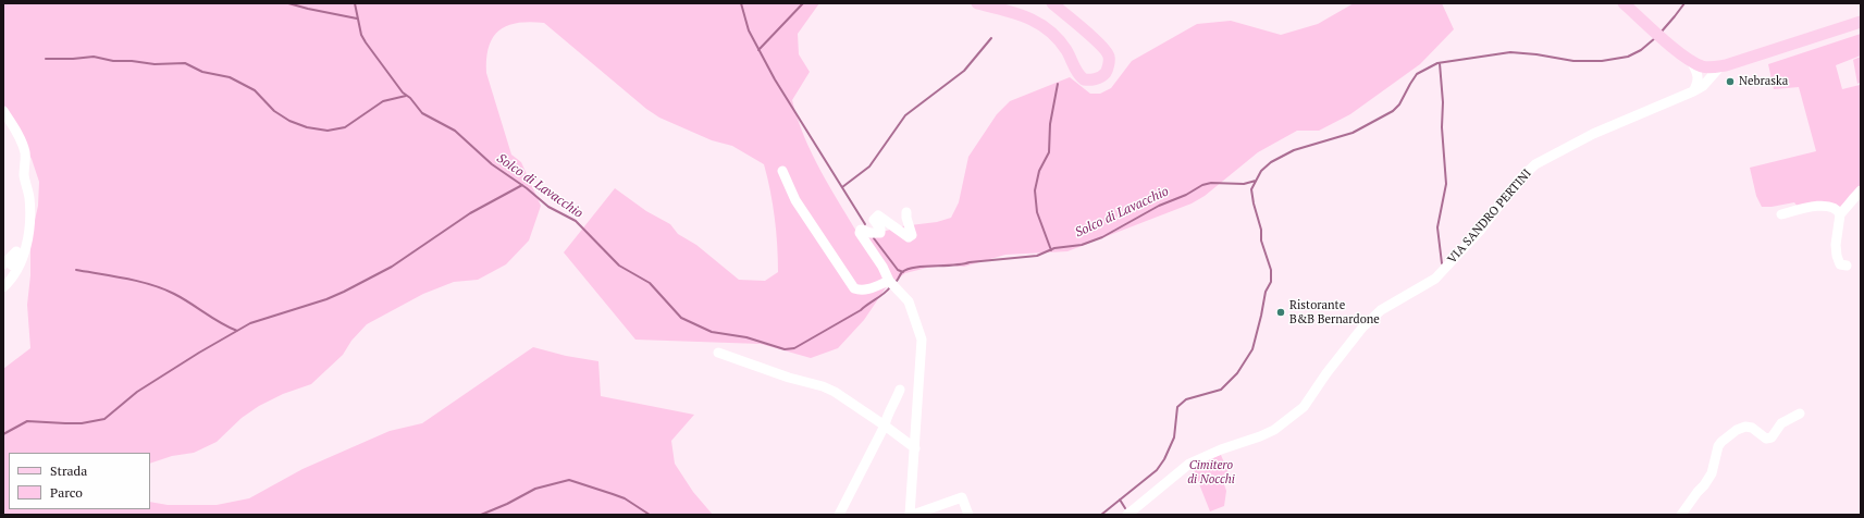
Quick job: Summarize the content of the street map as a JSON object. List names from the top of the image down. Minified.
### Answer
{"streets":{"street":["VIA SANDRO PERTINI"]},"water":["Solco di Lavacchio"],"parks":["Cimitero di Nocchi"],"places":["Nebraska","Ristorante B&B Bernardone"],"legend":["Strada","Parco"]}
